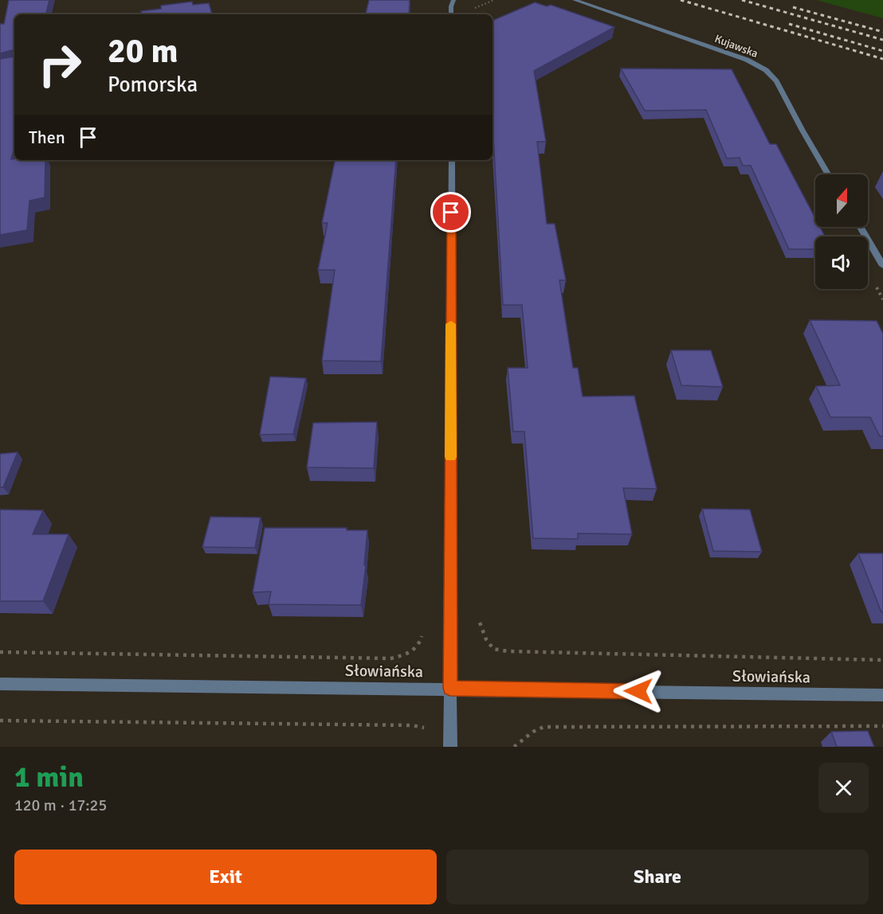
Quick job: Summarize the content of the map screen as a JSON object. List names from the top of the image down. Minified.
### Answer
{"streets":{"street":["Kujawska","Słowiańska"]},"north":"top","page":{"turn":["20 m","Pomorska"],"then":"Then","heading":["1 min","120 m · 17:25"],"buttons":["Exit","Share"]}}
